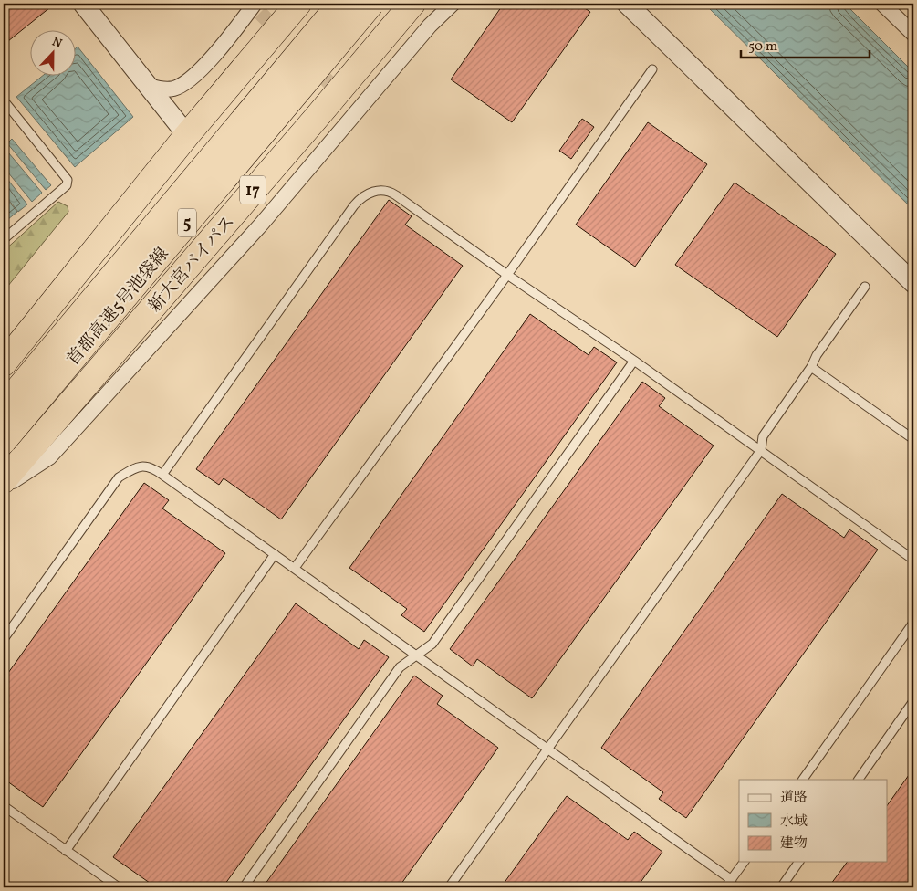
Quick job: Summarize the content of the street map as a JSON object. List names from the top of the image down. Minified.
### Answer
{"streets":{"highway":["17","5","新大宮バイパス","首都高速5号池袋線"]},"legend":["道路","水域","建物"],"scale_bar":"50 m","north":"top"}
